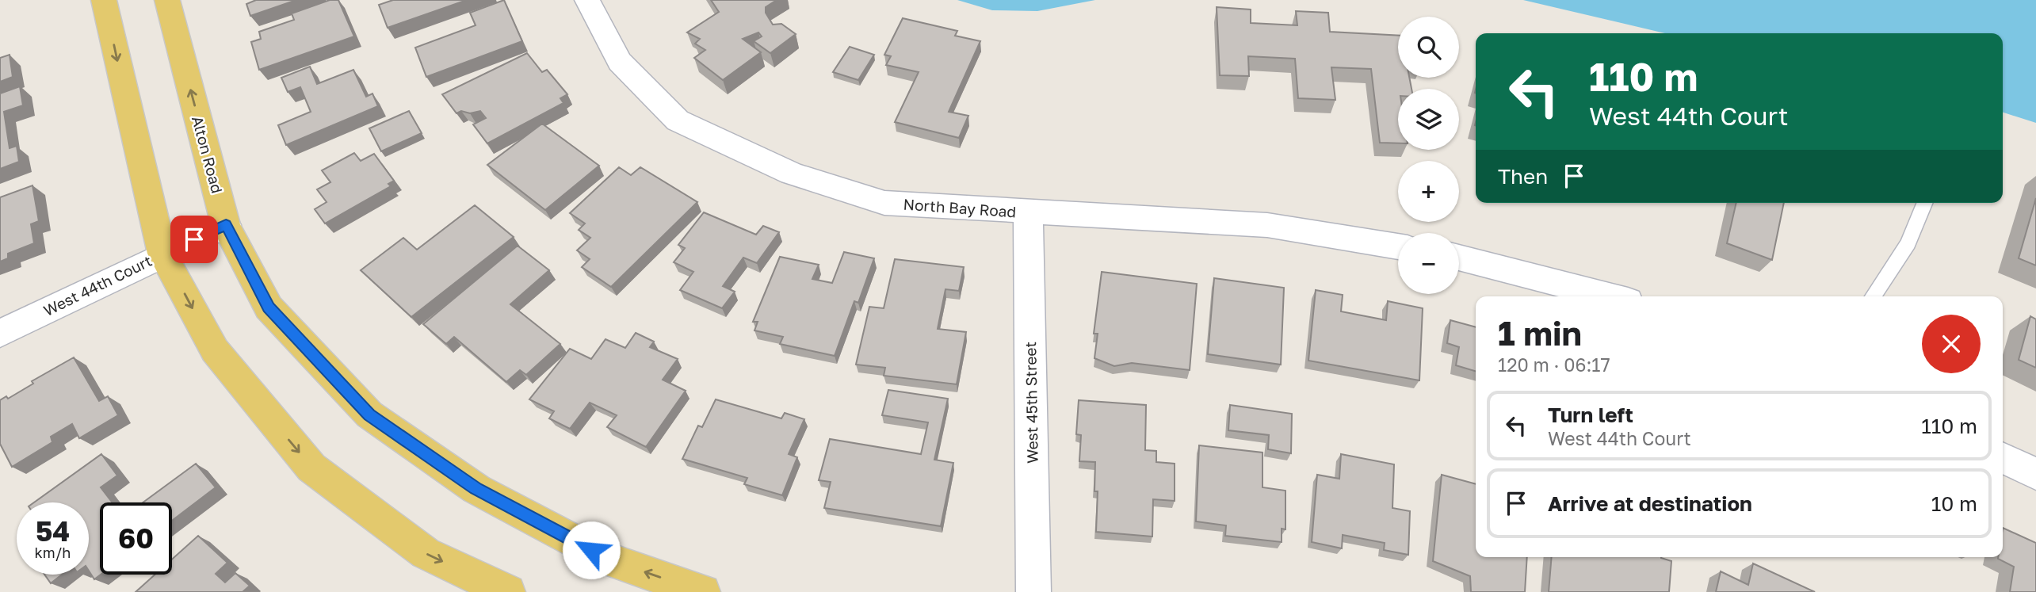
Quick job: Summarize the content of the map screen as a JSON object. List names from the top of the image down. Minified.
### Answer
{"streets":{"main road":["Alton Road"],"street":["North Bay Road","West 44th Court","West 45th Street"]},"crossings":[["Alton Road","West 44th Court"],["North Bay Road","West 45th Street"]],"page":{"map_buttons":["+","−"],"turn":["110 m","West 44th Court"],"then":"Then","heading":["1 min","120 m · 06:17"],"list":[{"name":"Turn left","note":"West 44th Court","value":"110 m"},{"name":"Arrive at destination","value":"10 m"}],"speed":"54 km/h","limit":"60"}}
